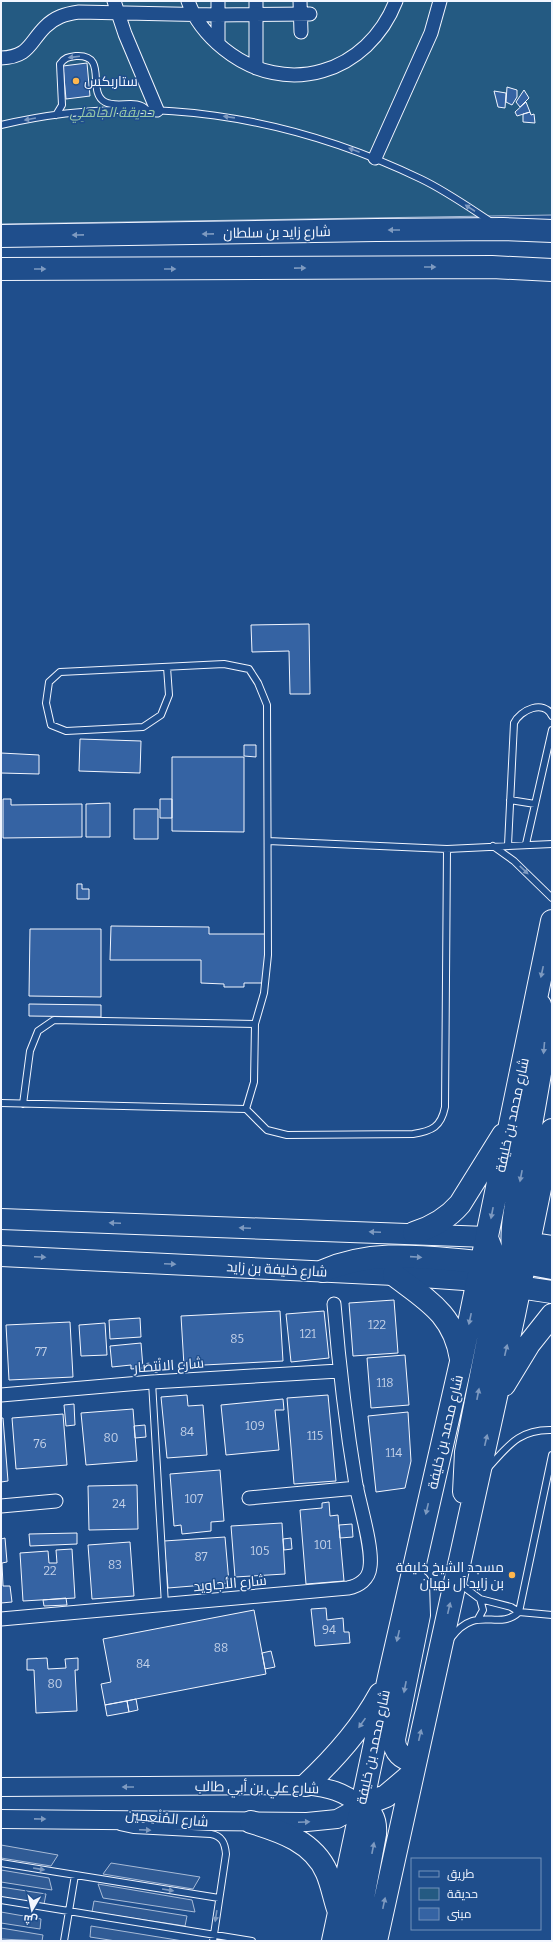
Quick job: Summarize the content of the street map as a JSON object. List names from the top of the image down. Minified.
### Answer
{"streets":{"highway":["شارع زايد بن سلطان","شارع محمد بن خليفة","شارع خليفة بن زايد"],"main road":["شارع علي بن أبي طالب"],"street":["شارع الانْتِصَار","شارع الأجاويد"],"lane":["شارع المُنْعِمِين"]},"crossings":[["شارع محمد بن خليفة","شارع خليفة بن زايد"],["شارع محمد بن خليفة","شارع علي بن أبي طالب"],["شارع الانْتِصَار","شارع الأجاويد"]],"one_way":["شارع خليفة بن زايد"],"parks":["حديقة الجَاهلِي"],"places":["ستاربكس","مسجد الشيخ خليفة بن زايد آل نهيان"],"house_numbers":["122","121","85","77","118","109","84","115","80","76","114","107","24","101","105","87","83","22","94","88","84","80"],"legend":["طريق","حديقة","مبنى"],"north":"bottom"}
